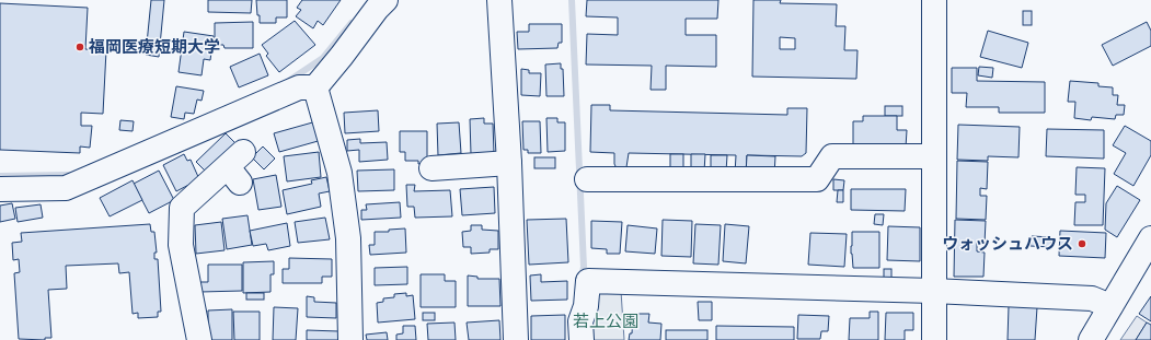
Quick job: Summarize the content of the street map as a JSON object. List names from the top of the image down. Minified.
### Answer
{"parks":["若上公園"],"places":["福岡医療短期大学","ウォッシュハウス"]}
